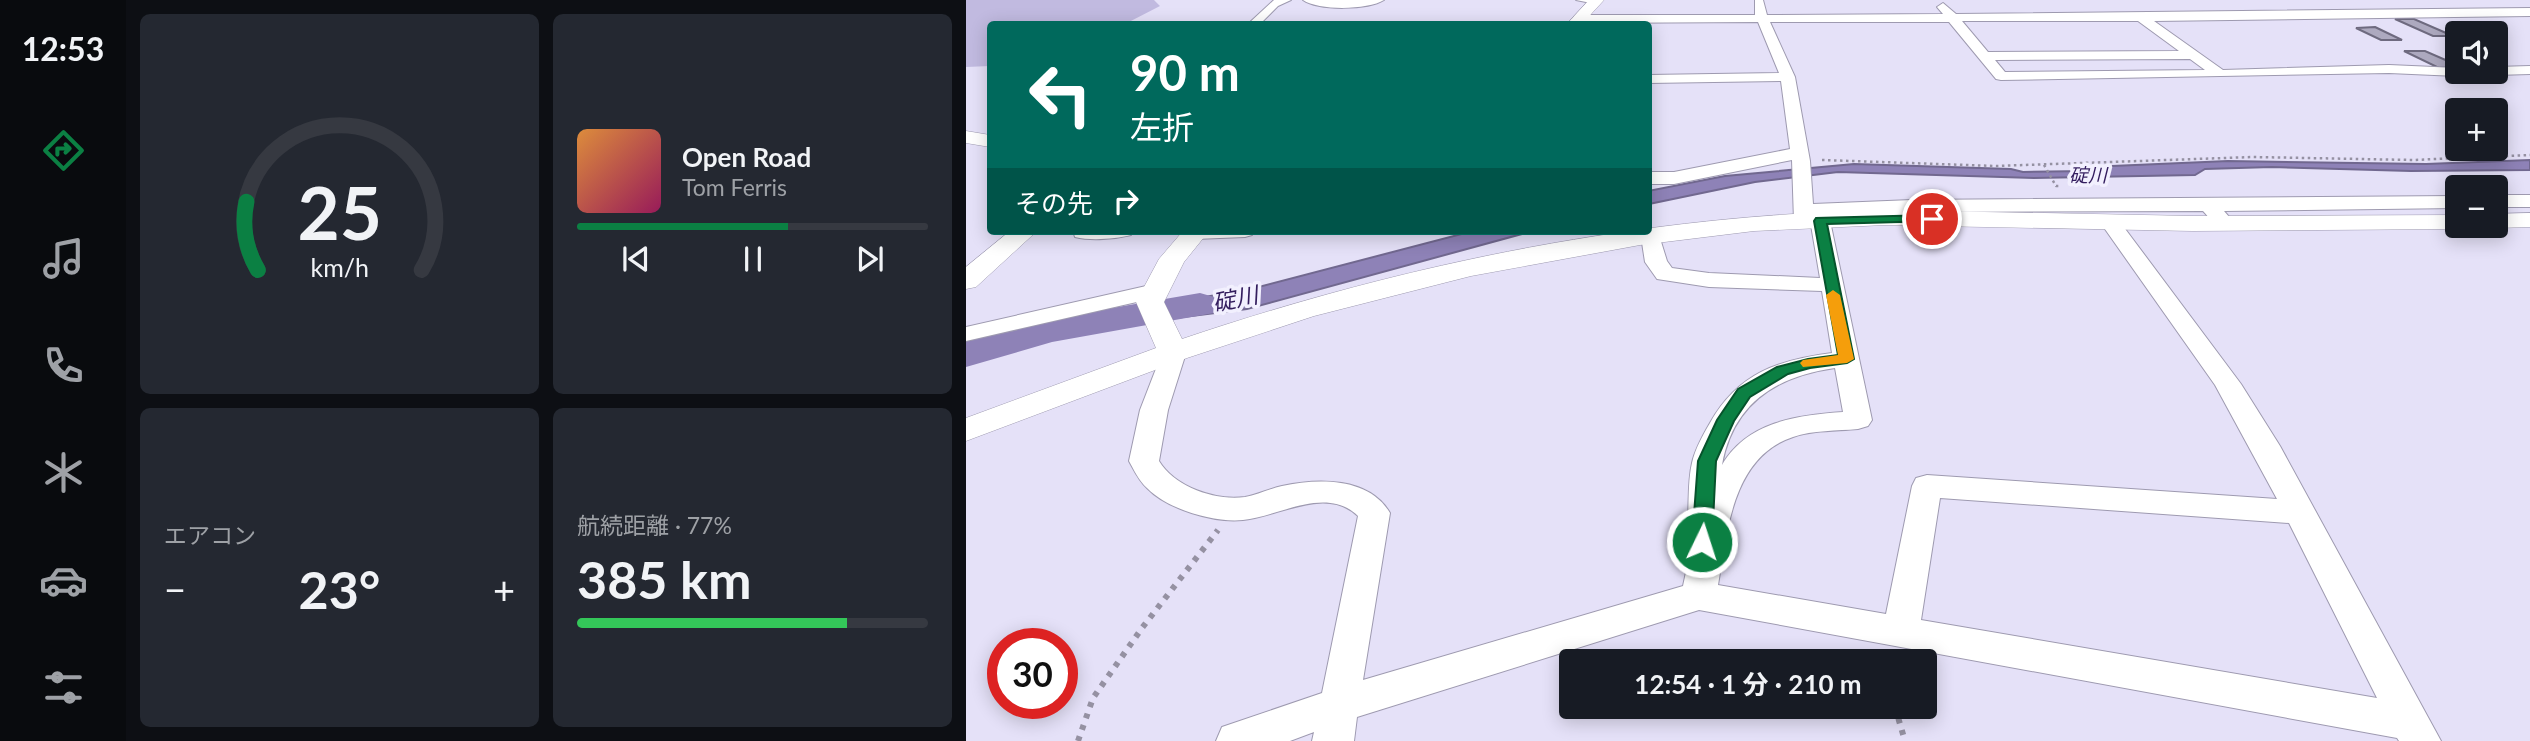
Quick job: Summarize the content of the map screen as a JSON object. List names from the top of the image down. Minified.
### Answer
{"water":["碇川"],"page":{"tabs":"12:53","map_buttons":["+","−"],"turn":["90 m","左折"],"song":["Open Road","Tom Ferris"],"then":"その先","tile":["エアコン",["航続距離 · 77%","385 km"]],"heat":["−","23°","+"],"limit":"30","trip":"12:54 · 1 分 · 210 m","gauge":["25","km/h"]}}
